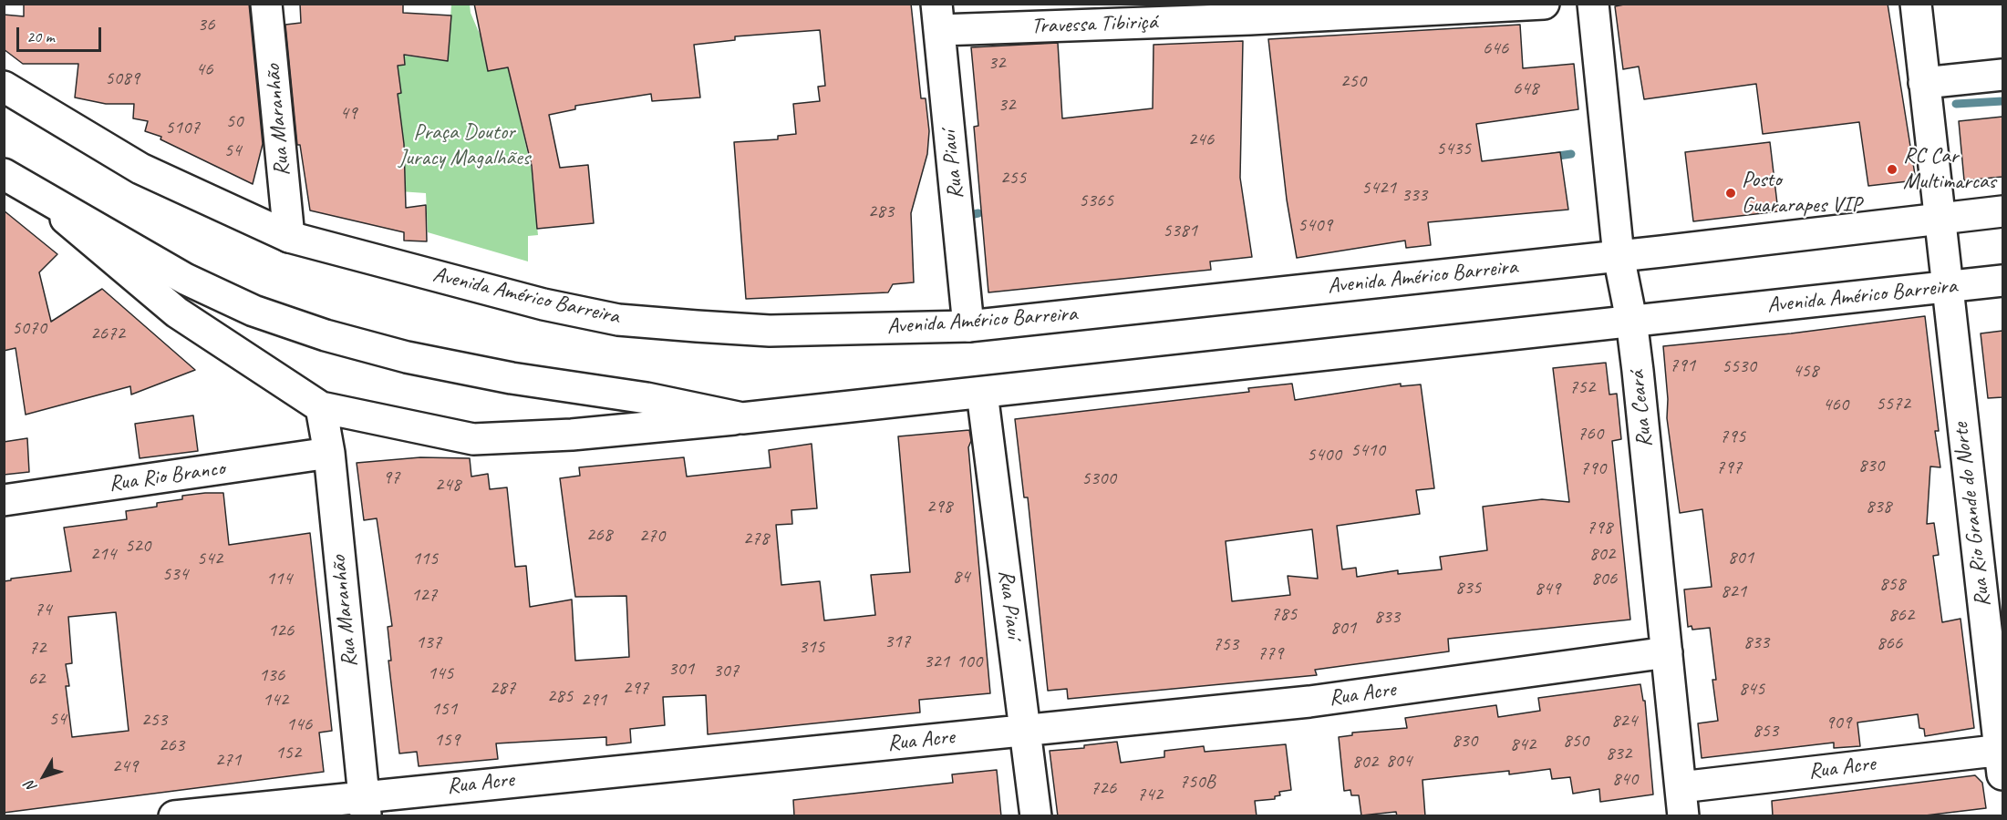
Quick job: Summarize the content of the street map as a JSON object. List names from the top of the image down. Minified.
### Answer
{"streets":{"street":["Travessa Tibiriçá","Rua Maranhão","Rua Piauí","Avenida Américo Barreira","Rua Ceará","Rua Rio Branco","Rua Rio Grande do Norte","Rua Acre"]},"crossings":[["Travessa Tibiriçá","Rua Piauí"],["Rua Maranhão","Avenida Américo Barreira"],["Rua Maranhão","Rua Rio Branco"],["Rua Maranhão","Rua Acre"],["Rua Piauí","Avenida Américo Barreira"],["Rua Piauí","Rua Acre"],["Avenida Américo Barreira","Rua Ceará"],["Avenida Américo Barreira","Rua Rio Grande do Norte"],["Rua Ceará","Rua Acre"],["Rua Rio Grande do Norte","Rua Acre"]],"parks":["Praça Doutor Juracy Magalhães"],"places":["RC Car Multimarcas","Posto Guararapes VIP"],"house_numbers":["36","646","32","46","5089","250","648","32","49","50","5107","246","5435","54","255","5421","333","5365","283","5409","5381","5070","2672","791","5530","458","752","5572","460","760","795","5410","5400","830","797","790","97","5300","248","298","838","798","268","270","278","520","214","802","801","542","115","534","84","114","806","858","835","849","821","127","74","785","862","833","801","126","317","137","833","866","753","315","72","779","321","100","301","307","145","136","62","287","297","845","285","142","291","151","54","253","824","909","146","853","159","830","850","842","263","152","832","271","804","802","249","840","750B","726","742"],"scale_bar":"20 m","north":"bottom left"}
